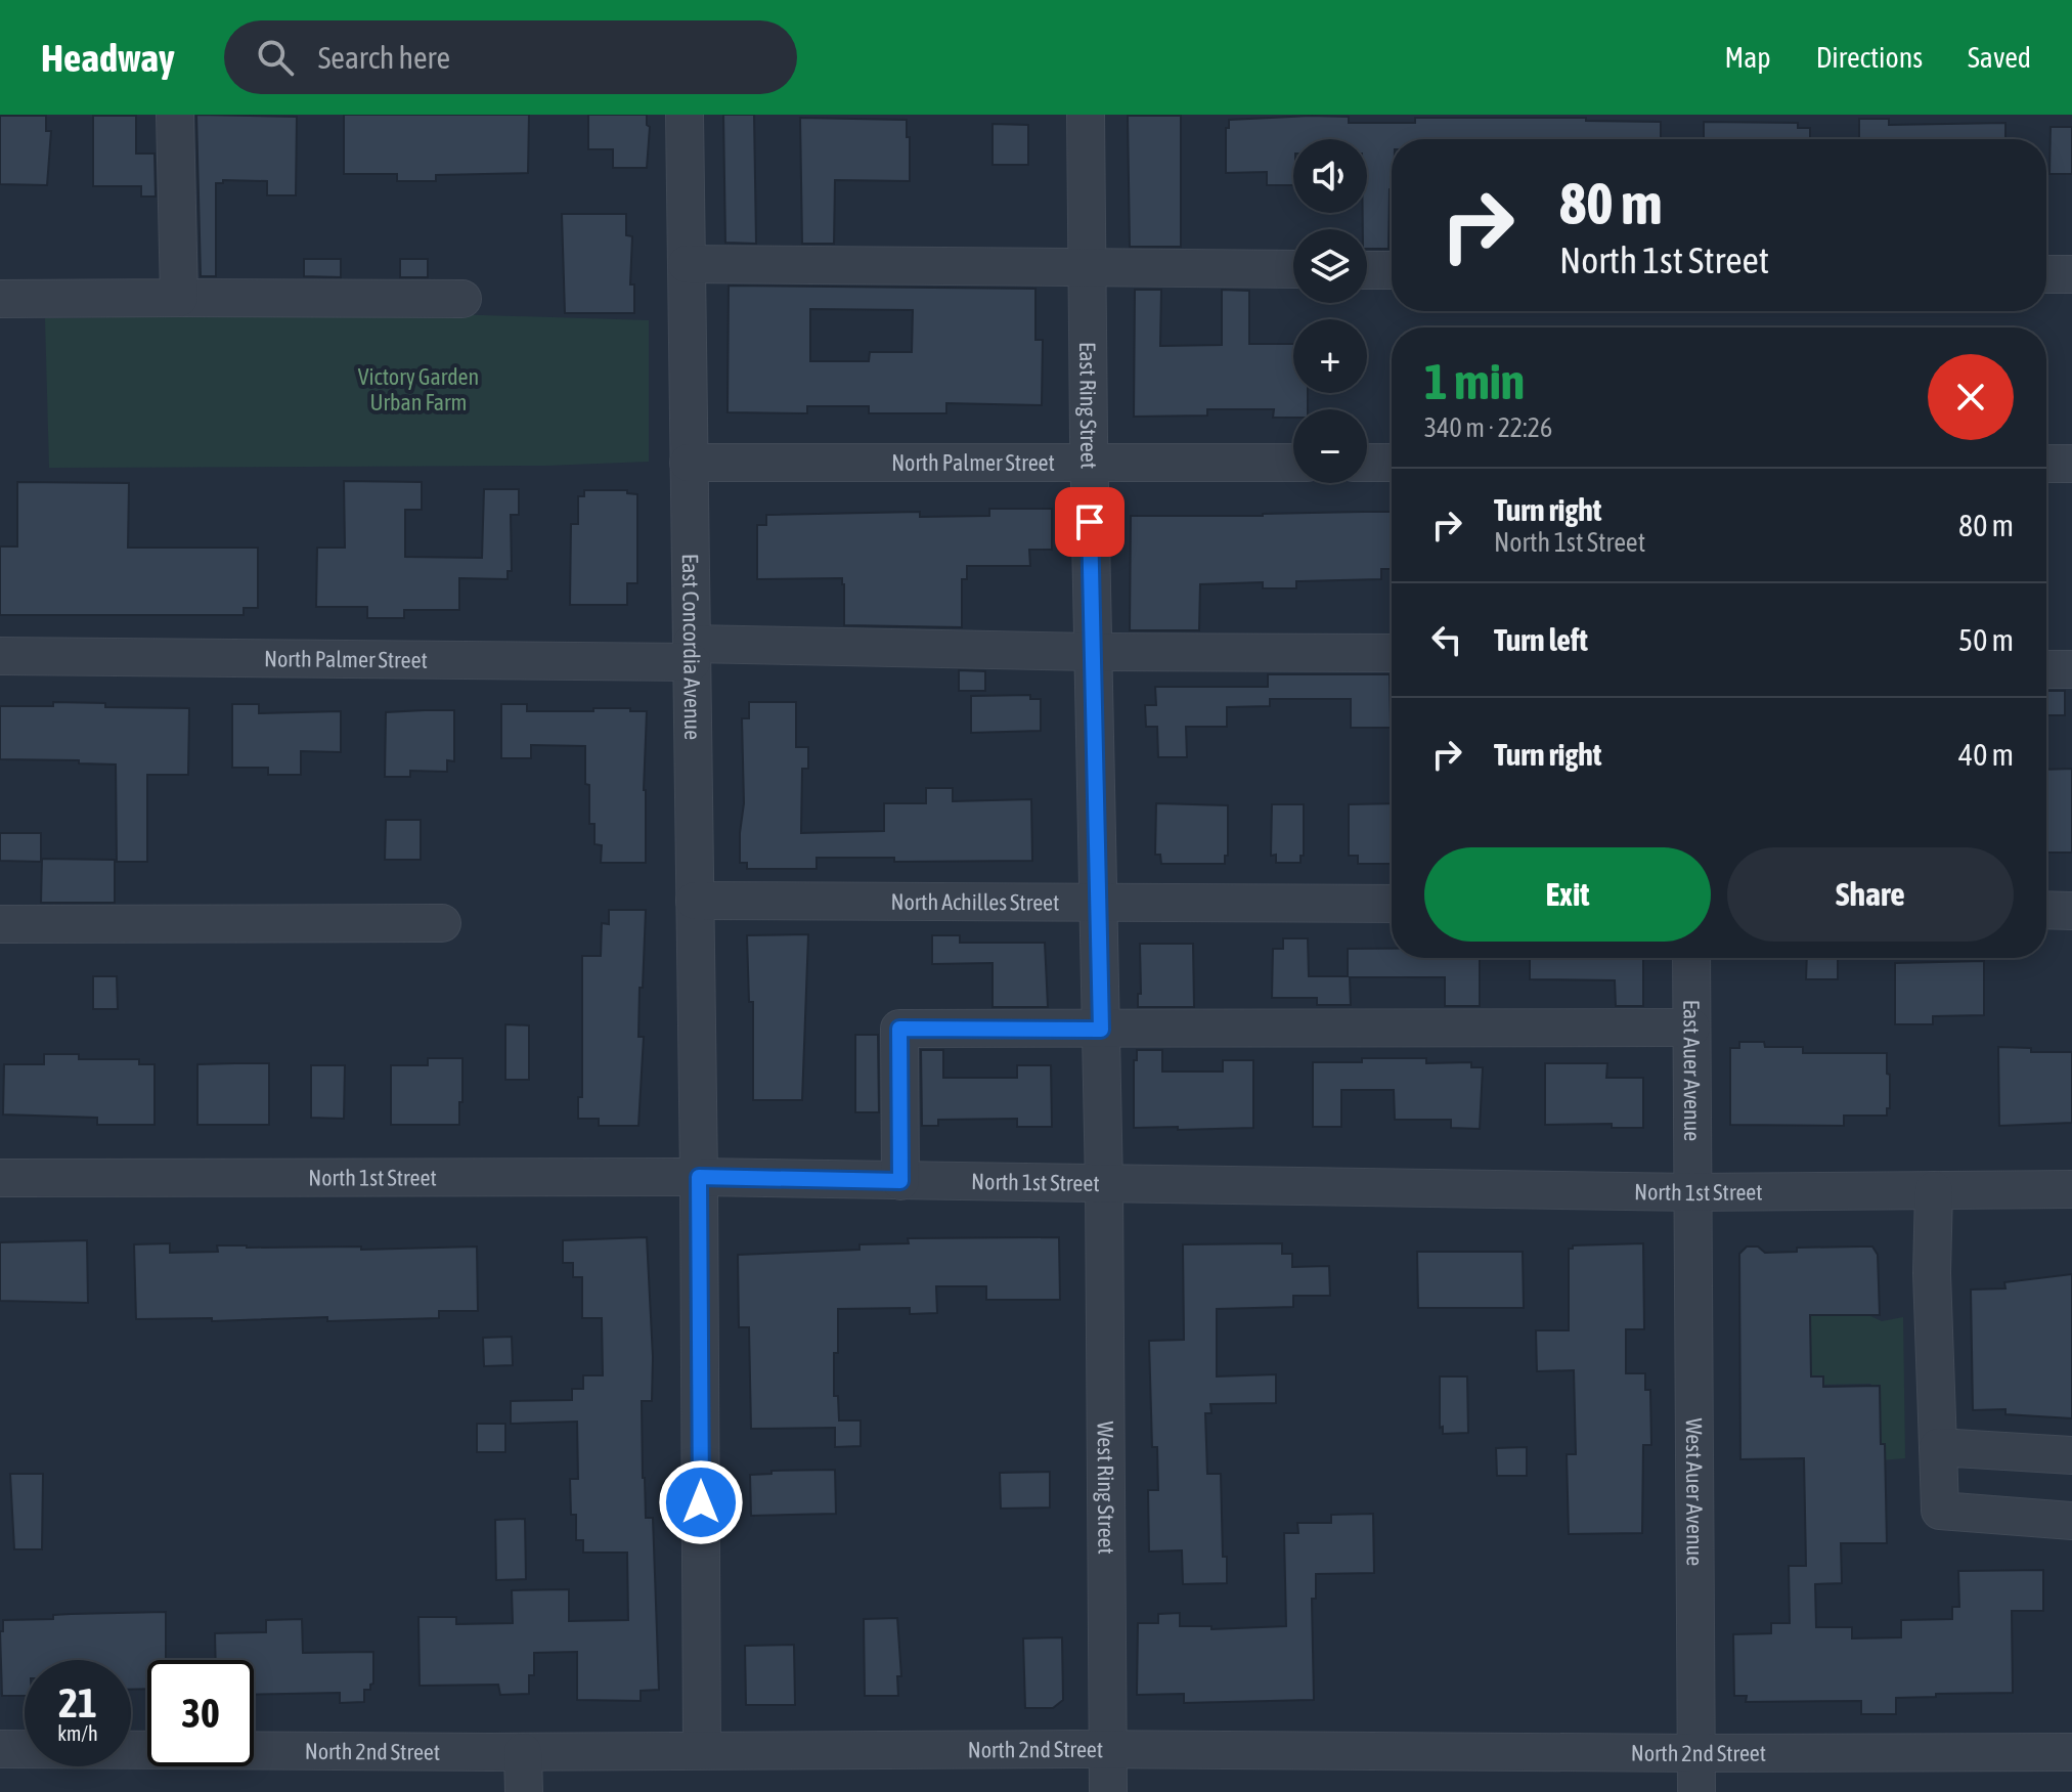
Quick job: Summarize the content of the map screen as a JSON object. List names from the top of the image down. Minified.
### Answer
{"streets":{"street":["East Ring Street","North Palmer Street","East Concordia Avenue","North Achilles Street","East Auer Avenue","North 1st Street","West Ring Street","West Auer Avenue","North 2nd Street"]},"crossings":[["East Ring Street","North Palmer Street"],["East Ring Street","North Achilles Street"],["East Ring Street","North 1st Street"],["East Ring Street","West Ring Street"],["North Palmer Street","East Concordia Avenue"],["East Concordia Avenue","North Achilles Street"],["East Concordia Avenue","North 1st Street"],["East Concordia Avenue","North 2nd Street"],["East Auer Avenue","North 1st Street"],["East Auer Avenue","West Auer Avenue"],["North 1st Street","West Ring Street"],["North 1st Street","West Auer Avenue"],["West Ring Street","North 2nd Street"],["West Auer Avenue","North 2nd Street"]],"parks":["Victory Garden Urban Farm"],"page":{"header":"Headway","search":"Search here","nav":["Map","Directions","Saved"],"map_buttons":["+","−"],"turn":["80 m","North 1st Street"],"heading":["1 min","340 m · 22:26"],"list":[{"name":"Turn right","note":"North 1st Street","value":"80 m"},{"name":"Turn left","value":"50 m"},{"name":"Turn right","value":"40 m"}],"buttons":["Exit","Share"],"speed":"21 km/h","limit":"30"}}
